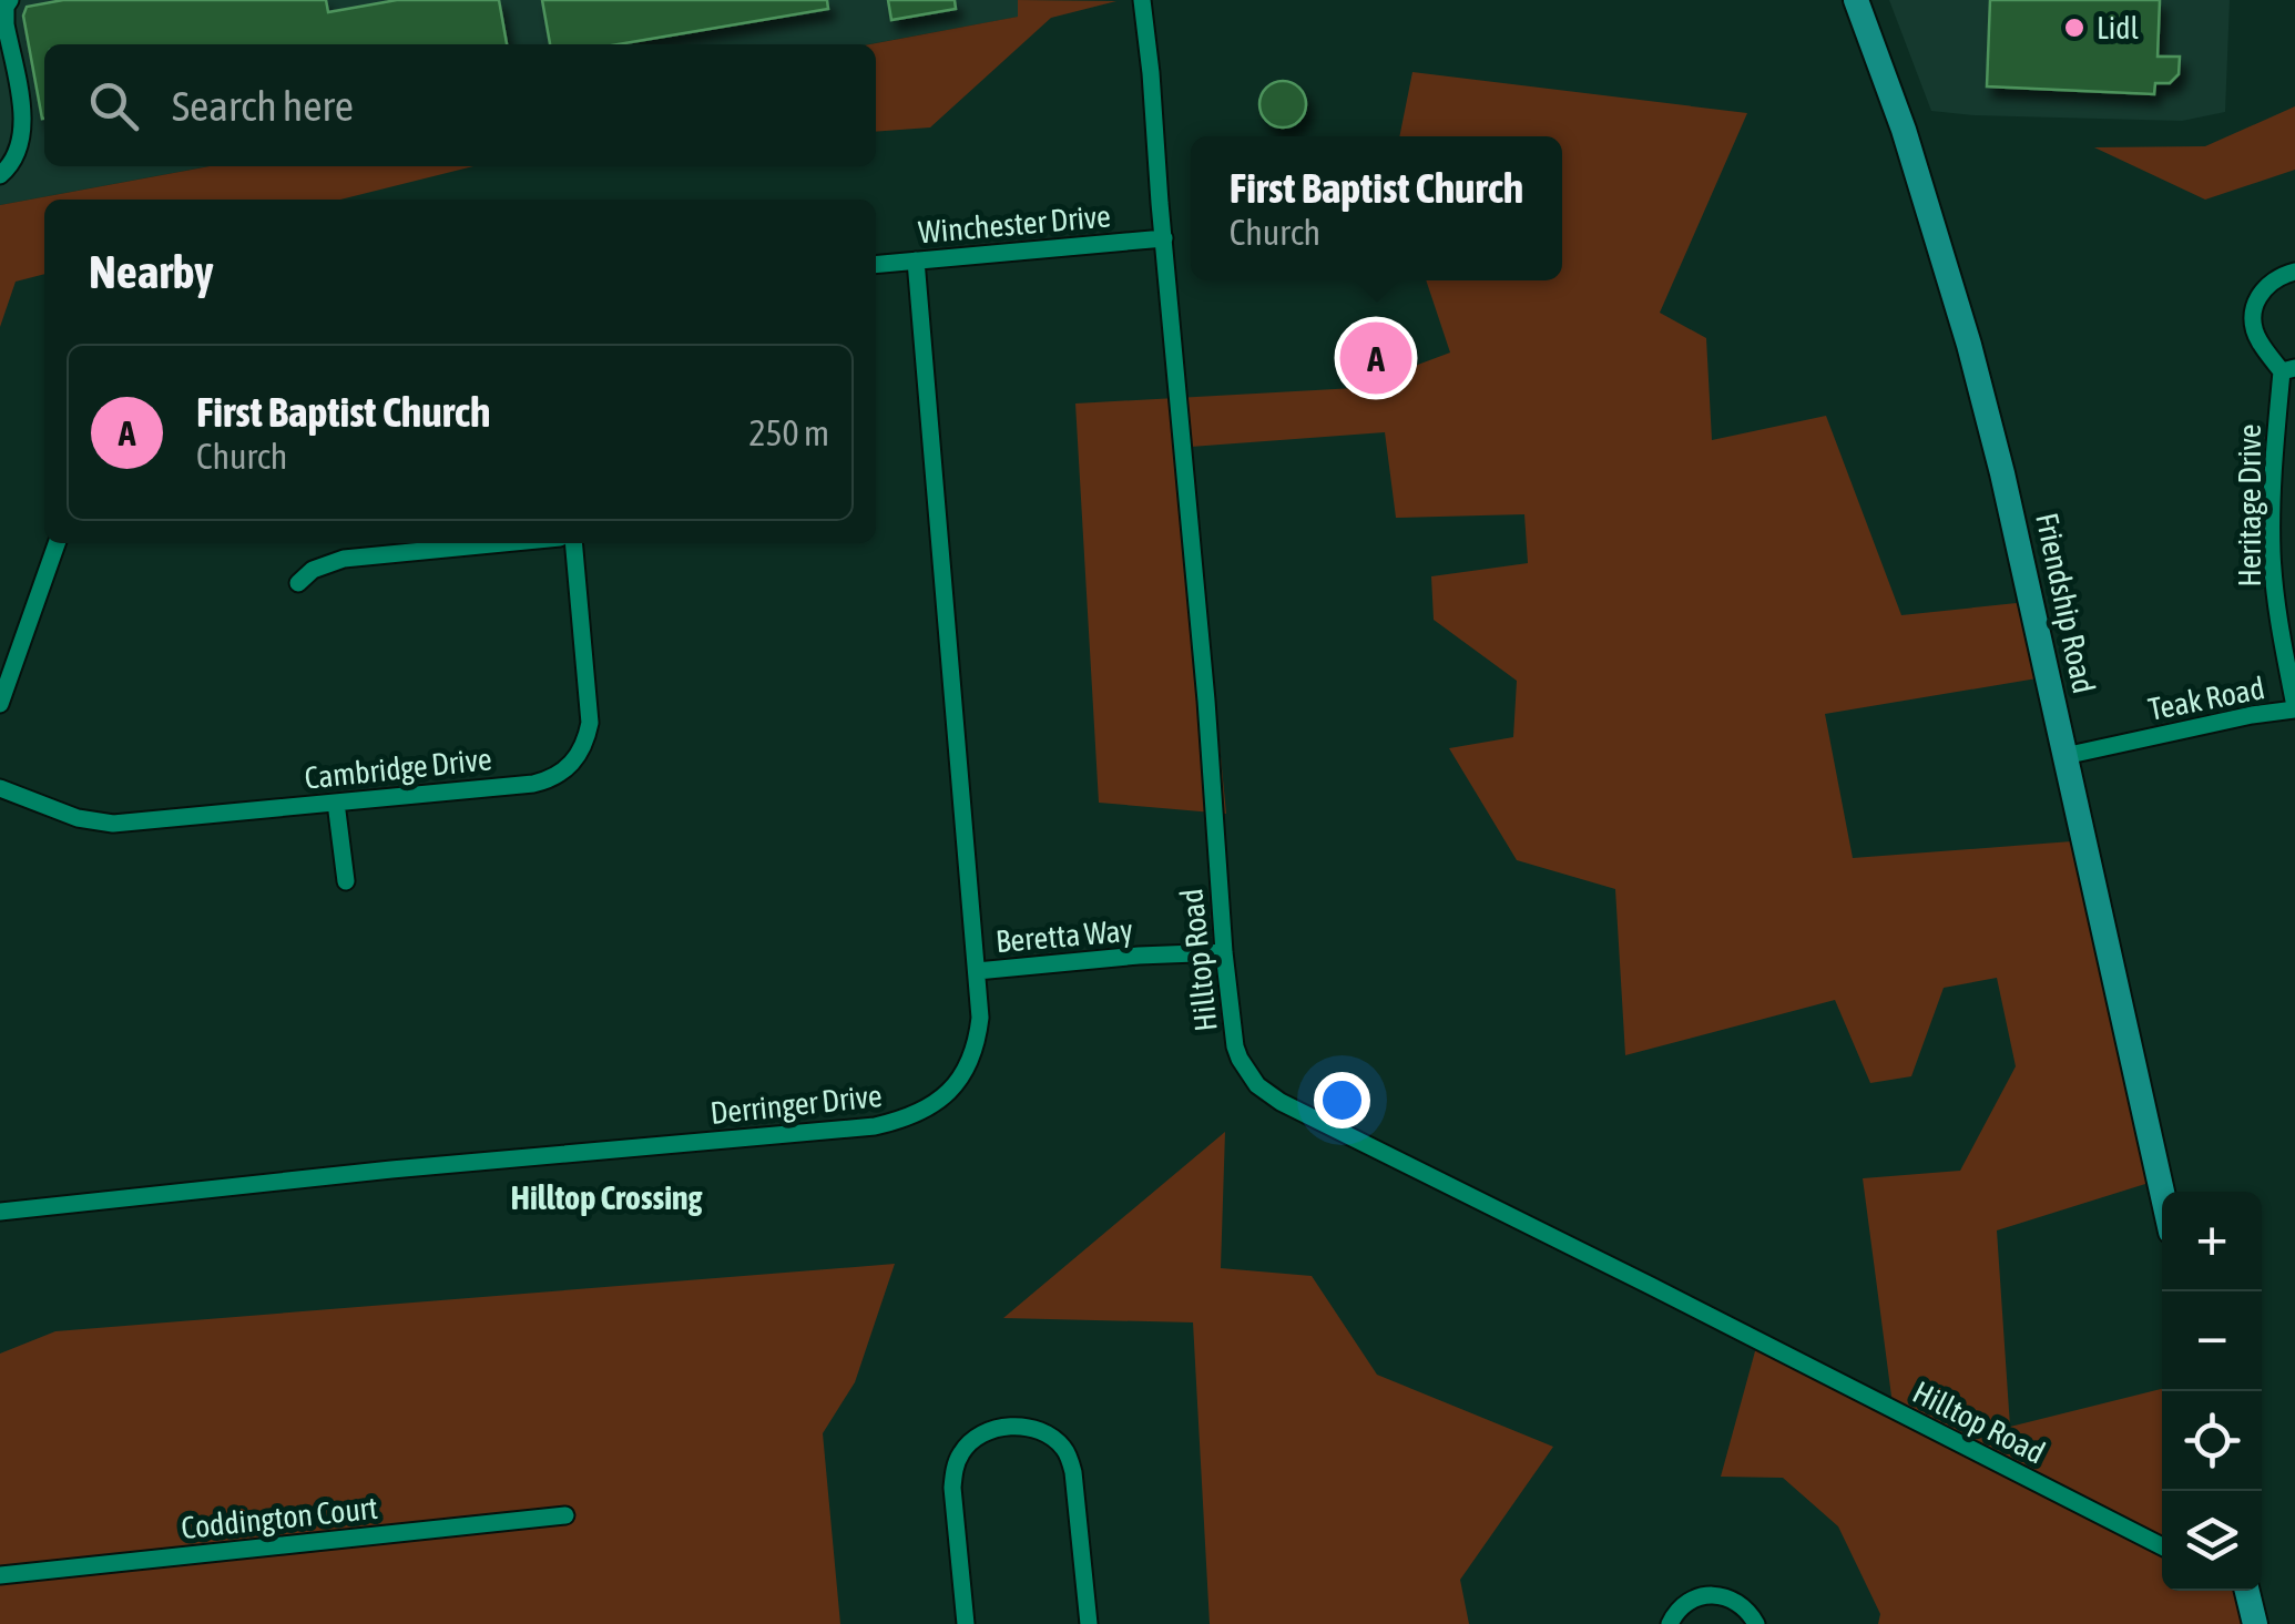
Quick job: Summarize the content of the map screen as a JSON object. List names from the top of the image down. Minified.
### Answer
{"streets":{"street":["Winchester Drive","Heritage Drive","Friendship Road","Teak Road","Cambridge Drive","Beretta Way","Hilltop Road","Derringer Drive","Coddington Court"]},"crossings":[["Winchester Drive","Hilltop Road"],["Winchester Drive","Derringer Drive"],["Heritage Drive","Teak Road"],["Friendship Road","Teak Road"],["Beretta Way","Hilltop Road"],["Beretta Way","Derringer Drive"]],"districts":["Hilltop Crossing"],"places":["Lidl"],"page":{"search":"Search here","popup":["First Baptist Church","Church"],"heading":"Nearby","pins":"A","list":[{"mark":"A","name":"First Baptist Church","note":"Church","value":"250 m"}],"map_buttons":["+","−"]}}
